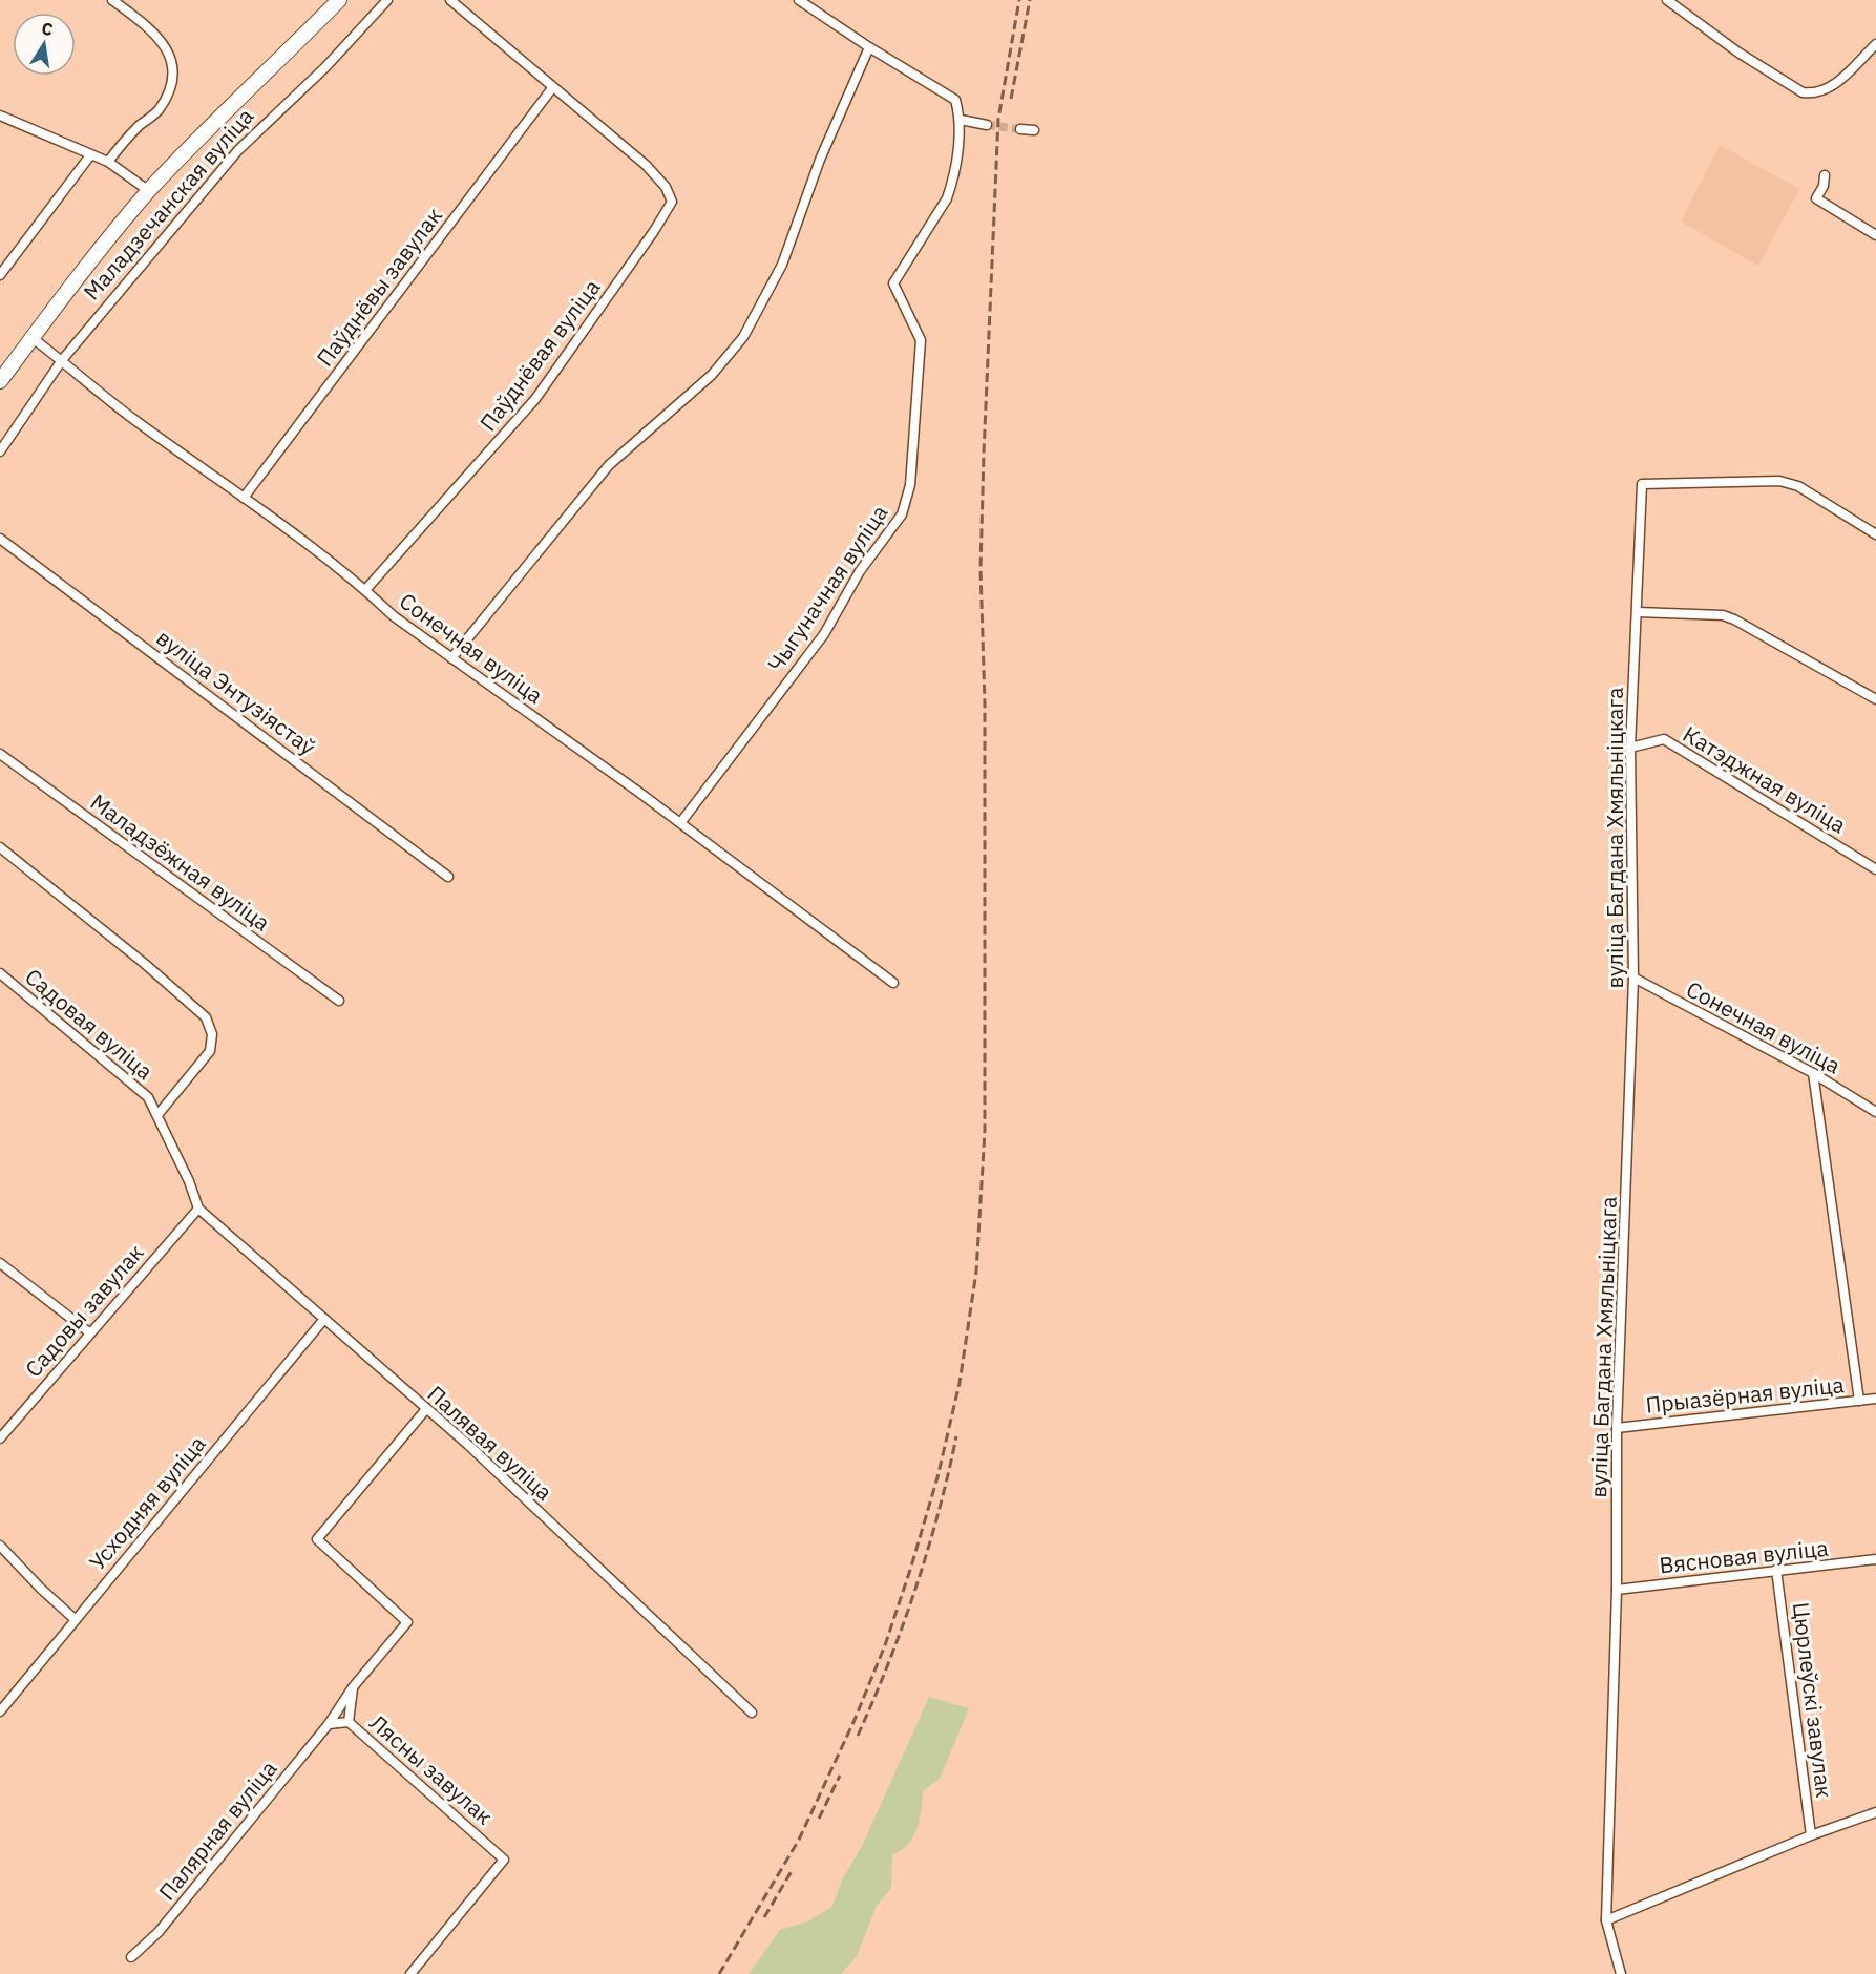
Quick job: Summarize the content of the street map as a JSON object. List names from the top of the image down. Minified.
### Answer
{"streets":{"main road":["Маладзечанская вуліца"],"street":["Паўднёвы завулак","Паўднёвая вуліца","Чыгуначная вуліца","Сонечная вуліца","вуліца Энтузіястаў","Катэджная вуліца","вуліца Багдана Хмяльніцкага","Маладзёжная вуліца","Садовая вуліца","Садовы завулак","Прыазёрная вуліца","Палявая вуліца","Усходняя вуліца","Вясновая вуліца","Цюрлеўскі завулак","Лясны завулак","Палярная вуліца"]},"crossings":[["Маладзечанская вуліца","Сонечная вуліца"],["Паўднёвы завулак","Паўднёвая вуліца"],["Паўднёвы завулак","Сонечная вуліца"],["Паўднёвая вуліца","Сонечная вуліца"],["Чыгуначная вуліца","Сонечная вуліца"],["Сонечная вуліца","вуліца Багдана Хмяльніцкага"],["Катэджная вуліца","вуліца Багдана Хмяльніцкага"],["вуліца Багдана Хмяльніцкага","Прыазёрная вуліца"],["вуліца Багдана Хмяльніцкага","Вясновая вуліца"],["Садовая вуліца","Садовы завулак"],["Садовая вуліца","Палявая вуліца"],["Садовы завулак","Палявая вуліца"],["Палявая вуліца","Усходняя вуліца"],["Палявая вуліца","Палярная вуліца"],["Вясновая вуліца","Цюрлеўскі завулак"],["Лясны завулак","Палярная вуліца"]],"north":"top"}
